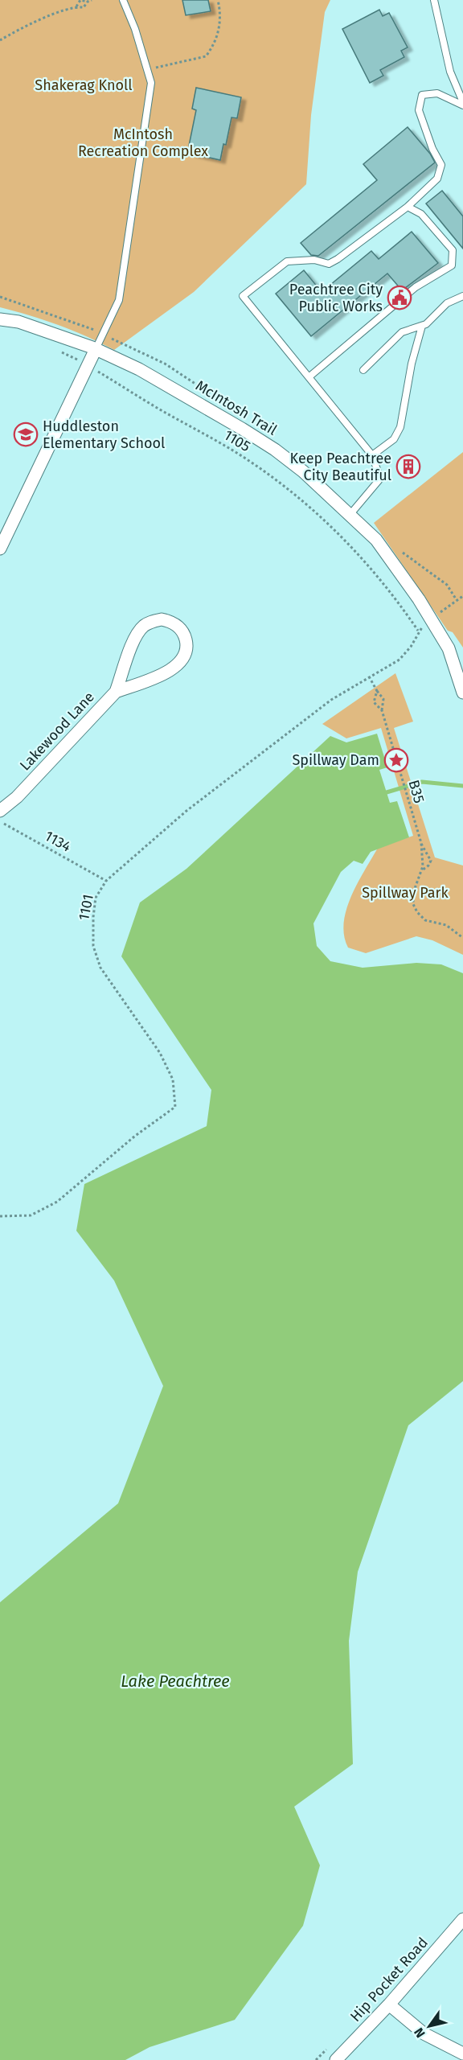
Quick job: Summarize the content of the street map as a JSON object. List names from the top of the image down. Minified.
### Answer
{"streets":{"street":["McIntosh Trail","Lakewood Lane","Hip Pocket Road"],"path":["1105","B35","1134","1101"]},"crossings":[["1105","1101"],["1134","1101"]],"water":["Lake Peachtree"],"parks":["Shakerag Knoll","McIntosh Recreation Complex","Spillway Park"],"places":{"public building":["Peachtree City Public Works"],"school or university":["Huddleston Elementary School"],"building":["Keep Peachtree City Beautiful"],"place":["Spillway Dam"]},"north":"bottom left"}
